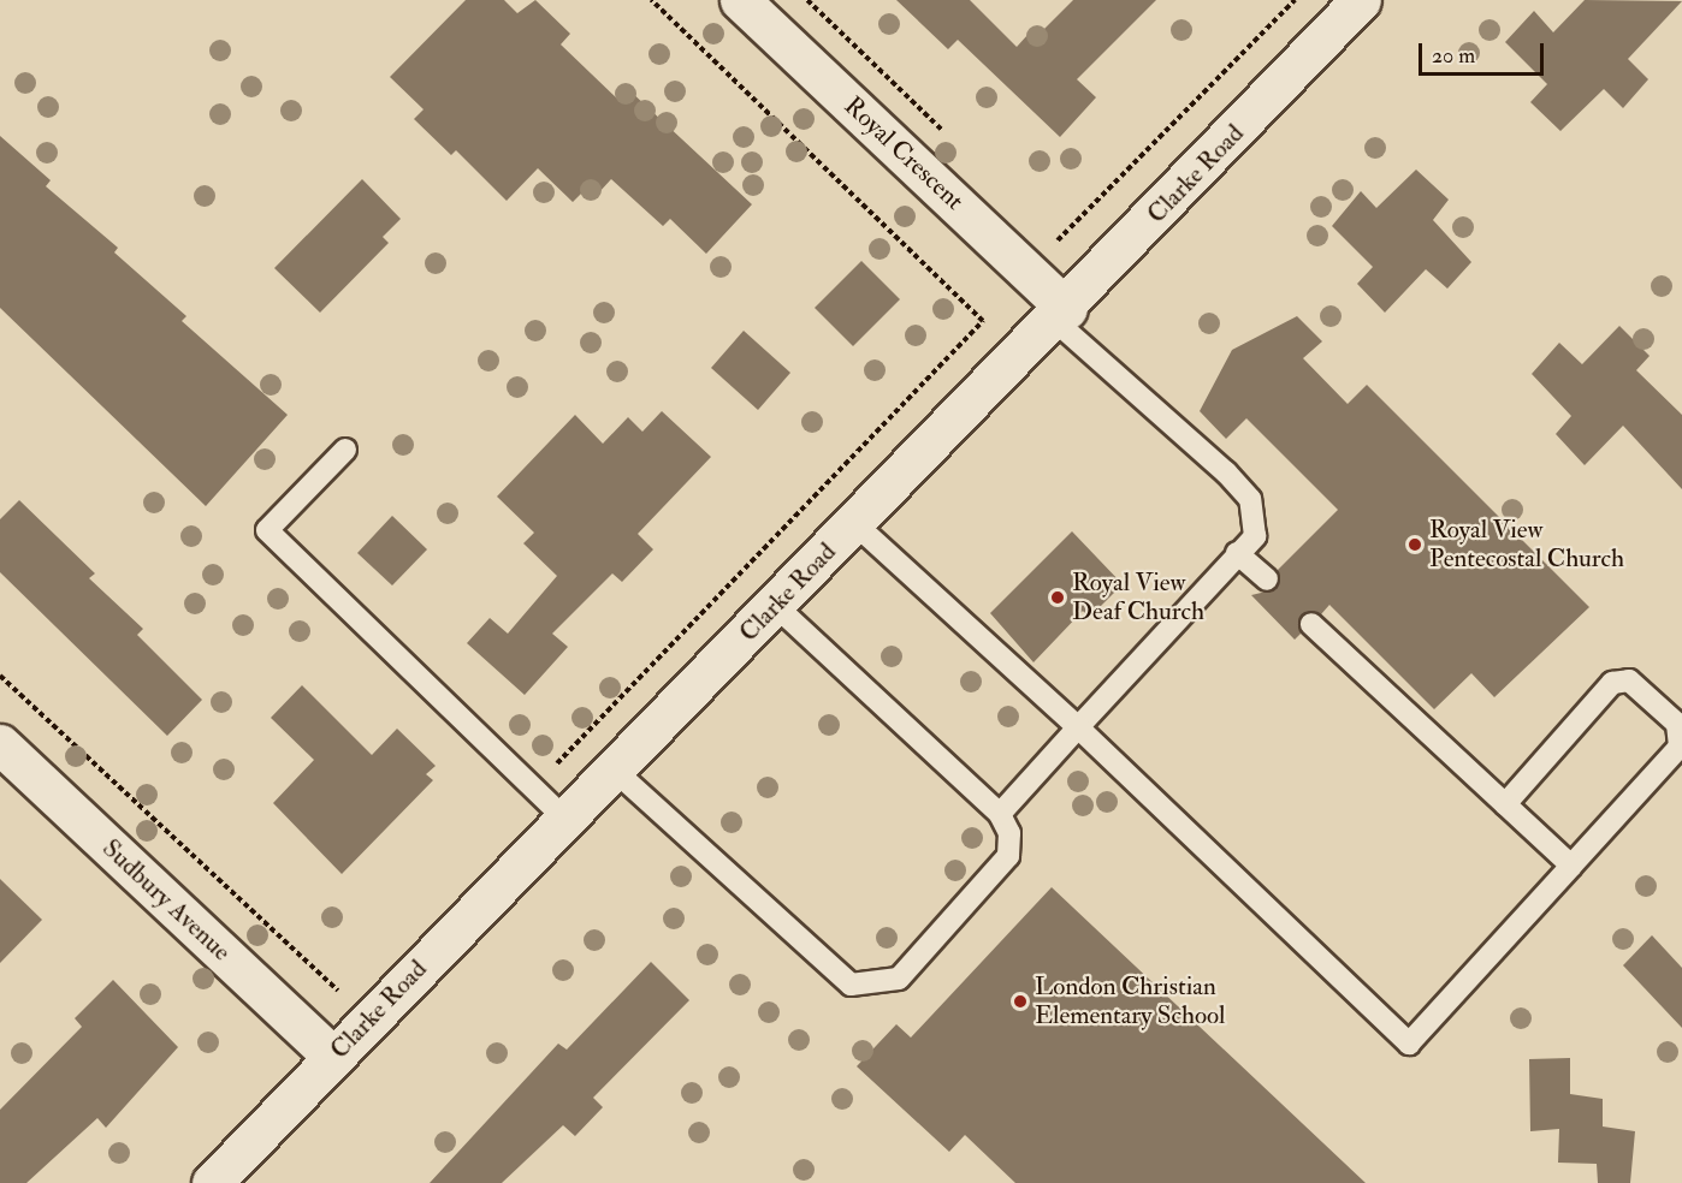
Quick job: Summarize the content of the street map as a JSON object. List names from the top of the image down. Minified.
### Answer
{"streets":{"main road":["Royal Crescent","Clarke Road","Sudbury Avenue"]},"crossings":[["Royal Crescent","Clarke Road"],["Clarke Road","Sudbury Avenue"]],"places":["Royal View Pentecostal Church","Royal View Deaf Church","London Christian Elementary School"],"scale_bar":"20 m"}
